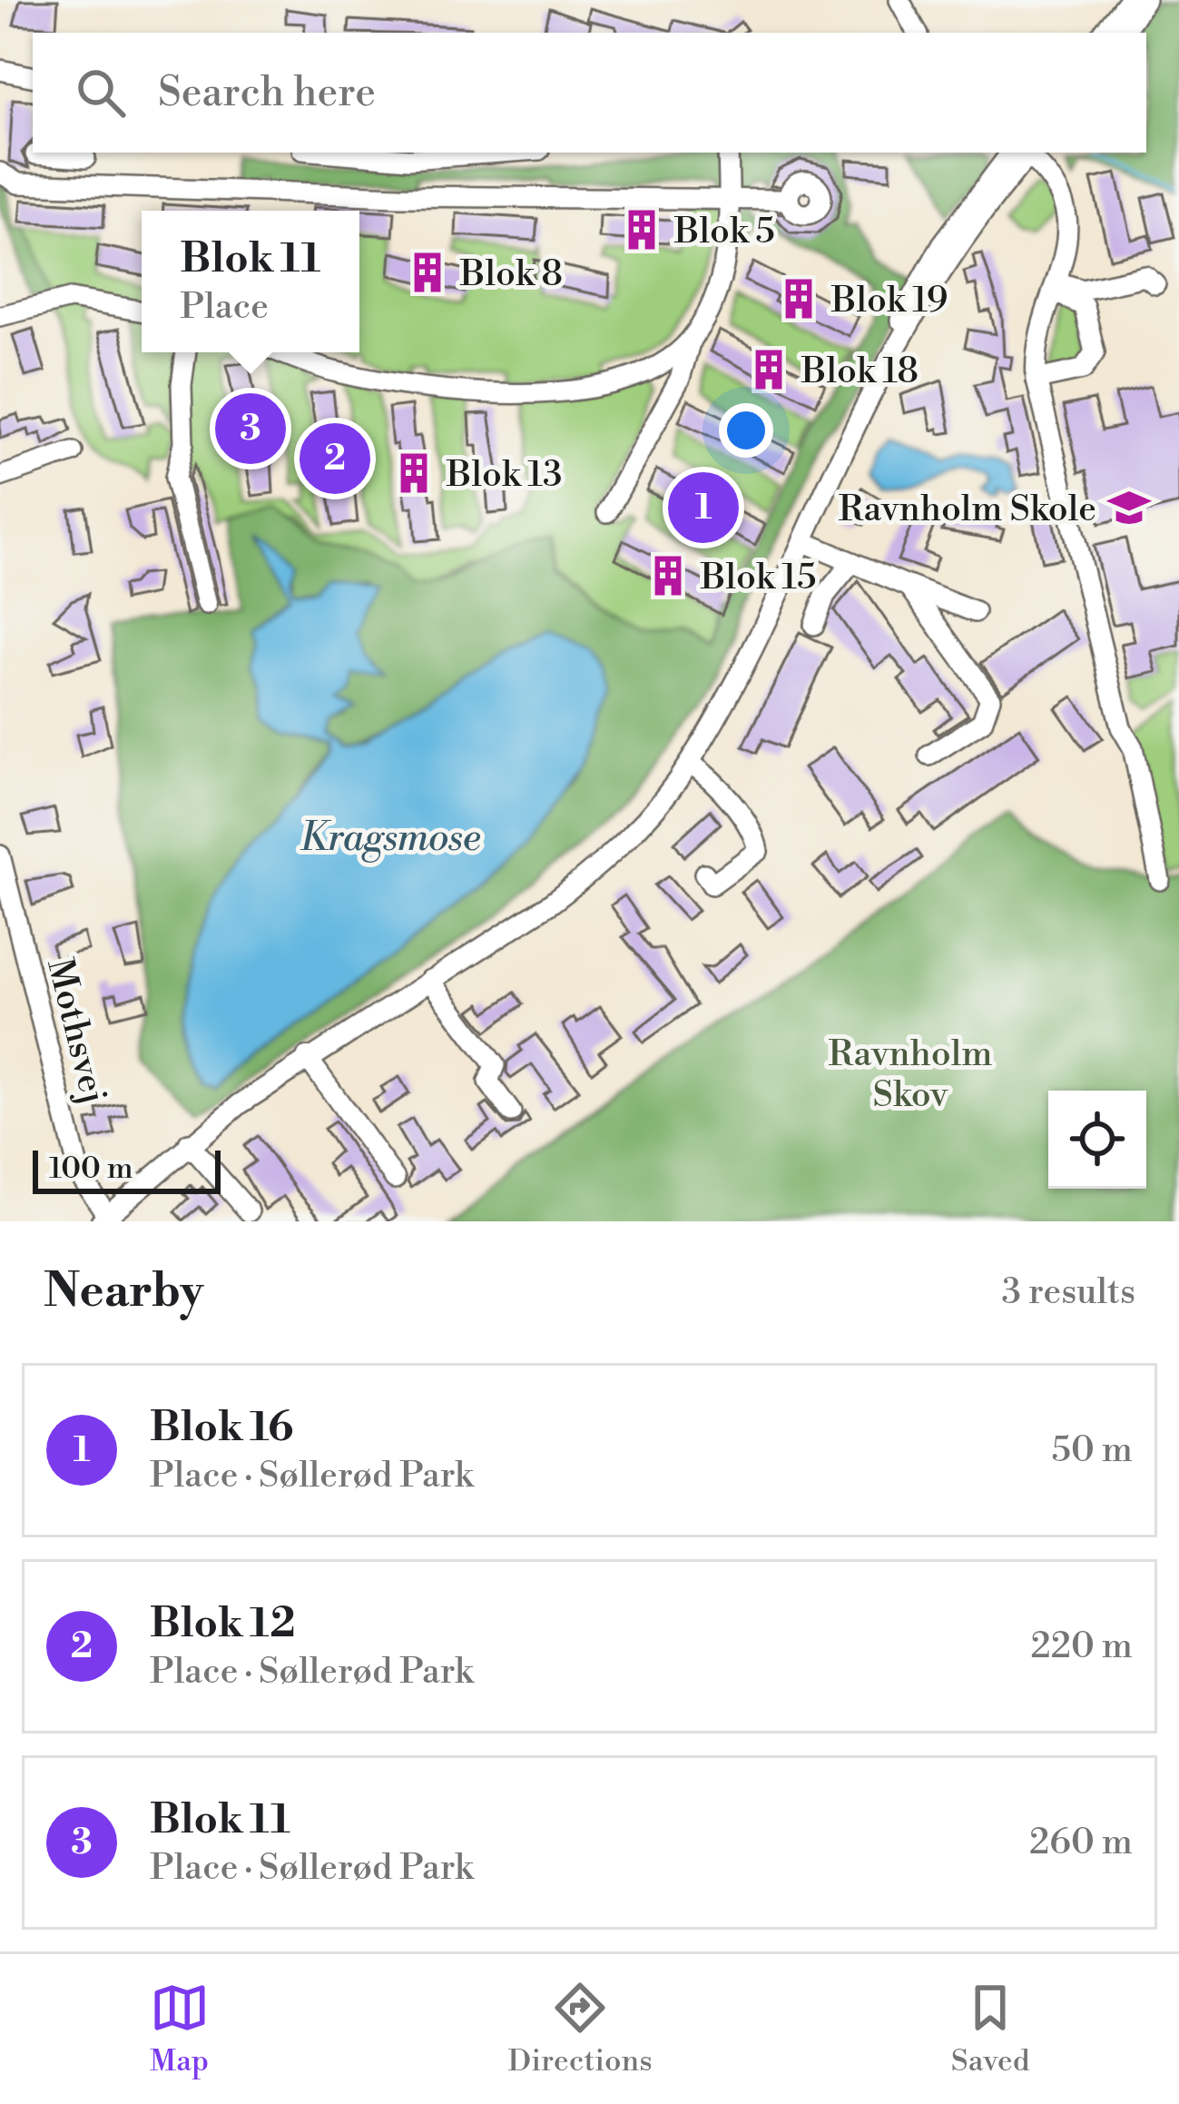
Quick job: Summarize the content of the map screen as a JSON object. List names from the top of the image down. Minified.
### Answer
{"streets":{"street":["Mothsvej"]},"water":["Kragsmose"],"parks":["Ravnholm Skov"],"places":{"building":["Blok 5","Blok 8","Blok 19","Blok 18","Blok 13","Blok 15"],"school or university":["Ravnholm Skole"]},"scale_bar":"100 m","page":{"search":"Search here","popup":["Blok 11","Place"],"pins":["3","2","1"],"scale":"100 m","heading":["Nearby","3 results"],"list":[{"mark":"1","name":"Blok 16","note":"Place · Søllerød Park","value":"50 m"},{"mark":"2","name":"Blok 12","note":"Place · Søllerød Park","value":"220 m"},{"mark":"3","name":"Blok 11","note":"Place · Søllerød Park","value":"260 m"}],"nav":["Map","Directions","Saved"]}}
